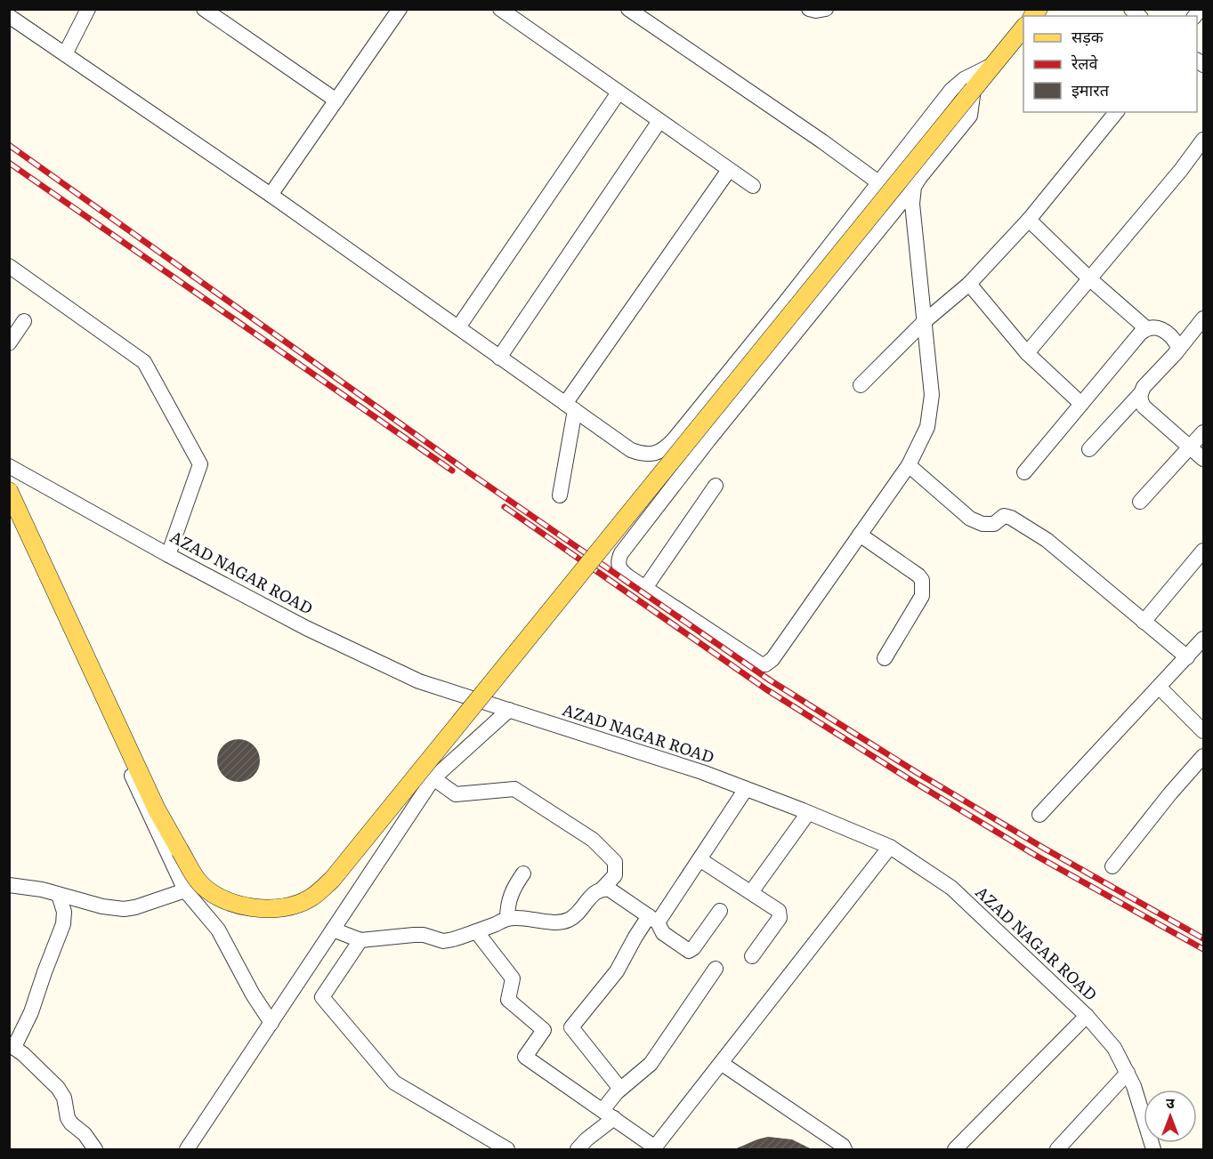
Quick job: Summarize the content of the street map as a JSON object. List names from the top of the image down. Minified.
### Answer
{"streets":{"street":["AZAD NAGAR ROAD"]},"legend":["सड़क","रेलवे","इमारत"],"north":"top"}
